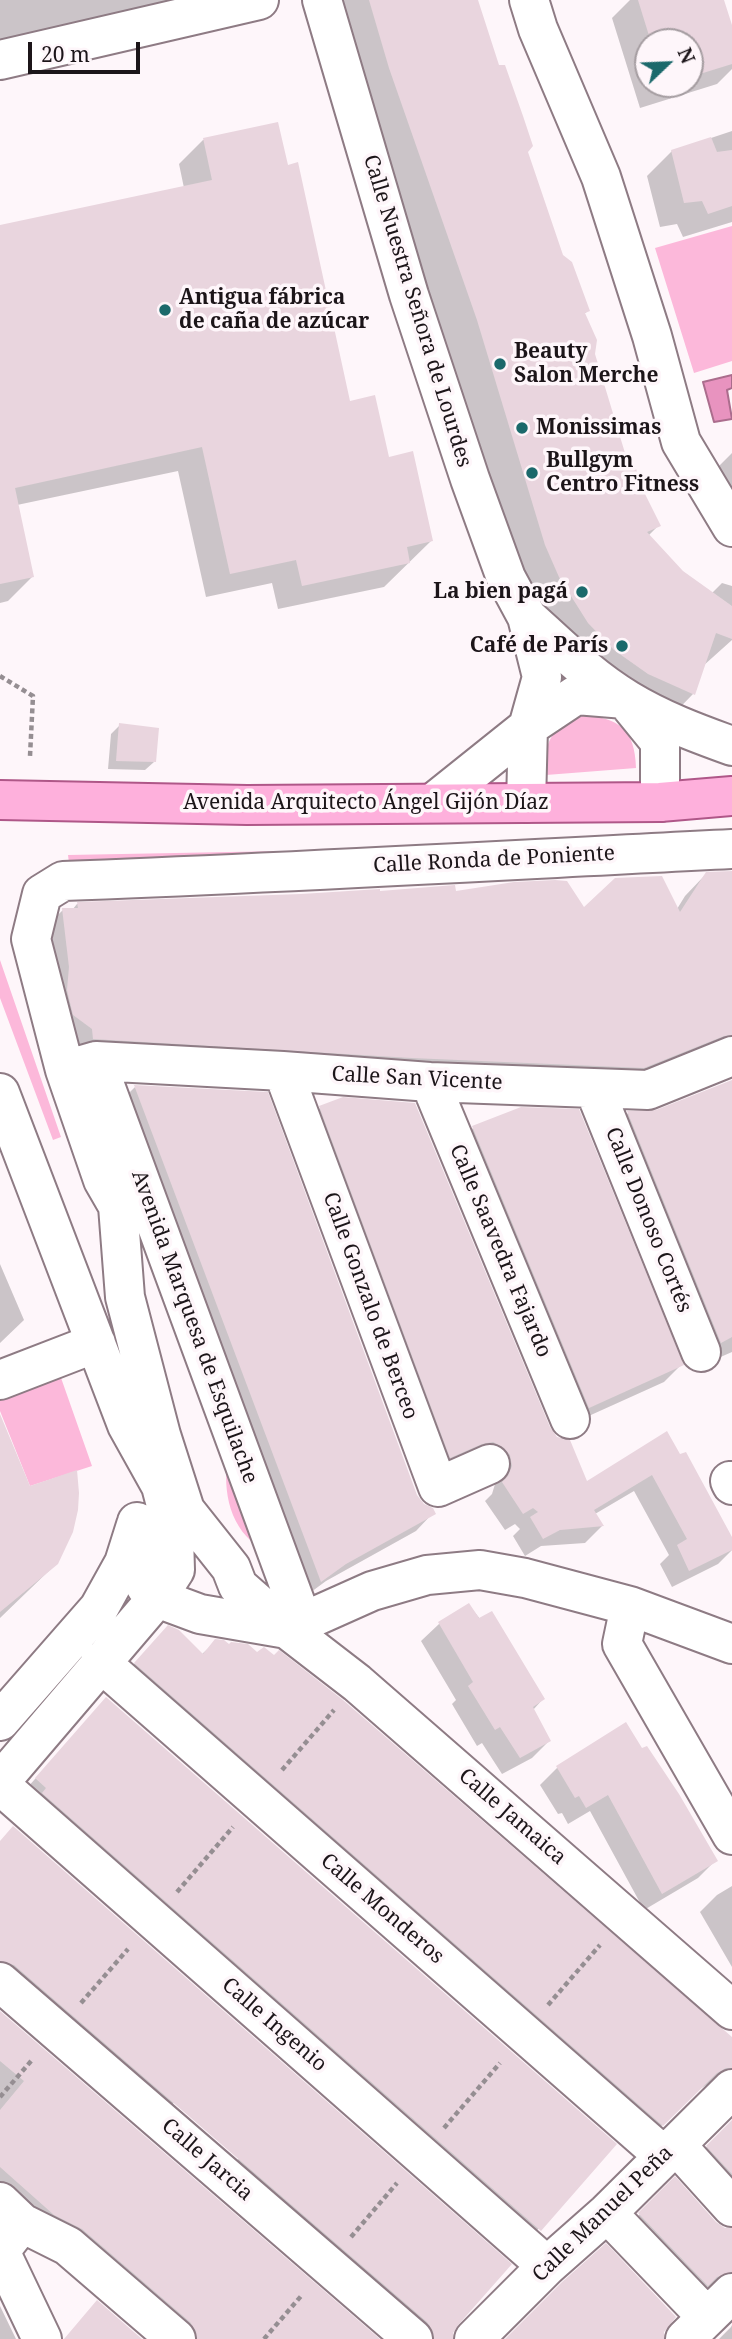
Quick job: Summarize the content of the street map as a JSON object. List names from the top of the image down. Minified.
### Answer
{"streets":{"main road":["Avenida Arquitecto Ángel Gijón Díaz"],"street":["Calle Nuestra Señora de Lourdes","Calle Ronda de Poniente","Calle San Vicente","Calle Donoso Cortés","Calle Saavedra Fajardo","Calle Gonzalo de Berceo","Avenida Marquesa de Esquilache","Calle Jamaica","Calle Monderos","Calle Ingenio","Calle Jarcia","Calle Manuel Peña"]},"crossings":[["Calle Nuestra Señora de Lourdes","Avenida Arquitecto Ángel Gijón Díaz"],["Calle Ronda de Poniente","Avenida Marquesa de Esquilache"],["Calle San Vicente","Calle Donoso Cortés"],["Calle San Vicente","Calle Saavedra Fajardo"],["Calle San Vicente","Calle Gonzalo de Berceo"],["Calle San Vicente","Avenida Marquesa de Esquilache"],["Avenida Marquesa de Esquilache","Calle Jamaica"],["Avenida Marquesa de Esquilache","Calle Monderos"],["Avenida Marquesa de Esquilache","Calle Ingenio"],["Calle Monderos","Calle Manuel Peña"],["Calle Ingenio","Calle Manuel Peña"]],"places":["Antigua fábrica de caña de azúcar","Beauty Salon Merche","Monissimas","Bullgym Centro Fitness","La bien pagá","Café de París"],"scale_bar":"20 m","north":"top right"}
